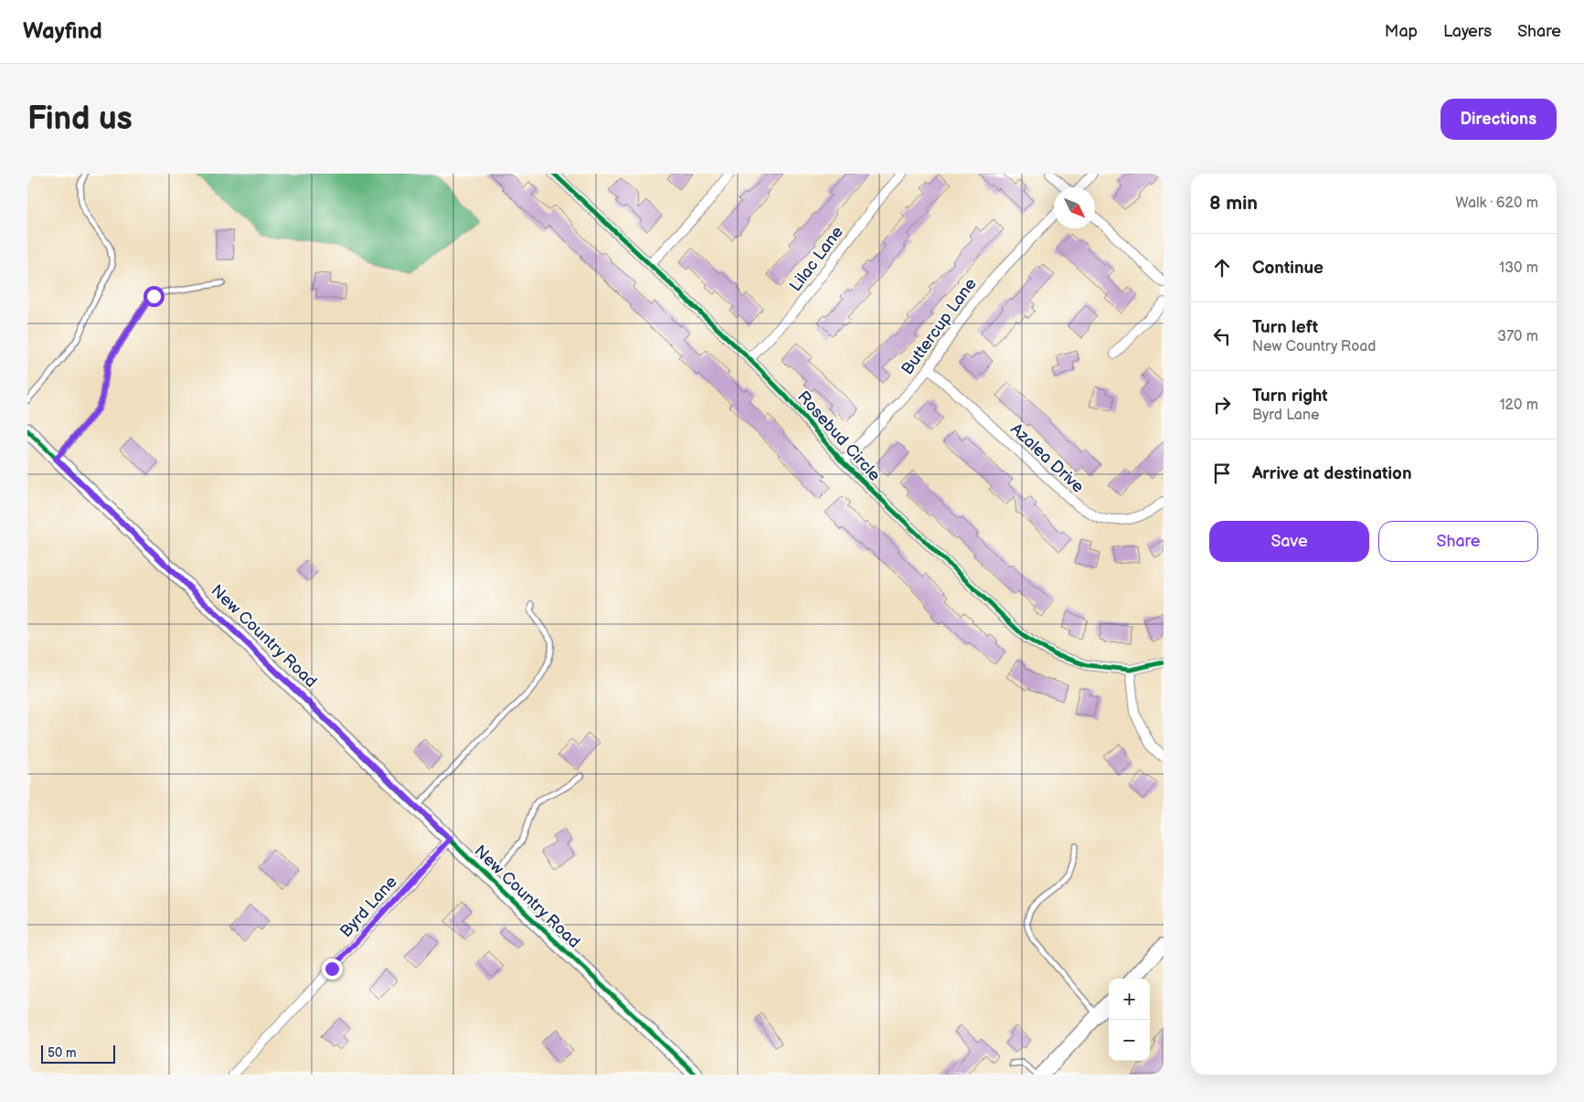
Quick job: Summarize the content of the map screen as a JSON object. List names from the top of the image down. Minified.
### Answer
{"streets":{"street":["Lilac Lane","Buttercup Lane","Rosebud Circle","Azalea Drive","New Country Road","Byrd Lane"]},"crossings":[["Lilac Lane","Rosebud Circle"],["Buttercup Lane","Rosebud Circle"],["Buttercup Lane","Azalea Drive"],["New Country Road","Byrd Lane"]],"scale_bar":"50 m","north":"bottom right","page":{"header":"Wayfind","nav":["Map","Layers","Share"],"buttons":["Directions",["Save","Share"]],"title":"Find us","heading":["8 min","Walk · 620 m"],"list":[["Continue","130 m"],["Turn left","New Country Road","370 m"],["Turn right","Byrd Lane","120 m"],"Arrive at destination"],"map_buttons":["+","−"],"scale":"50 m"}}
